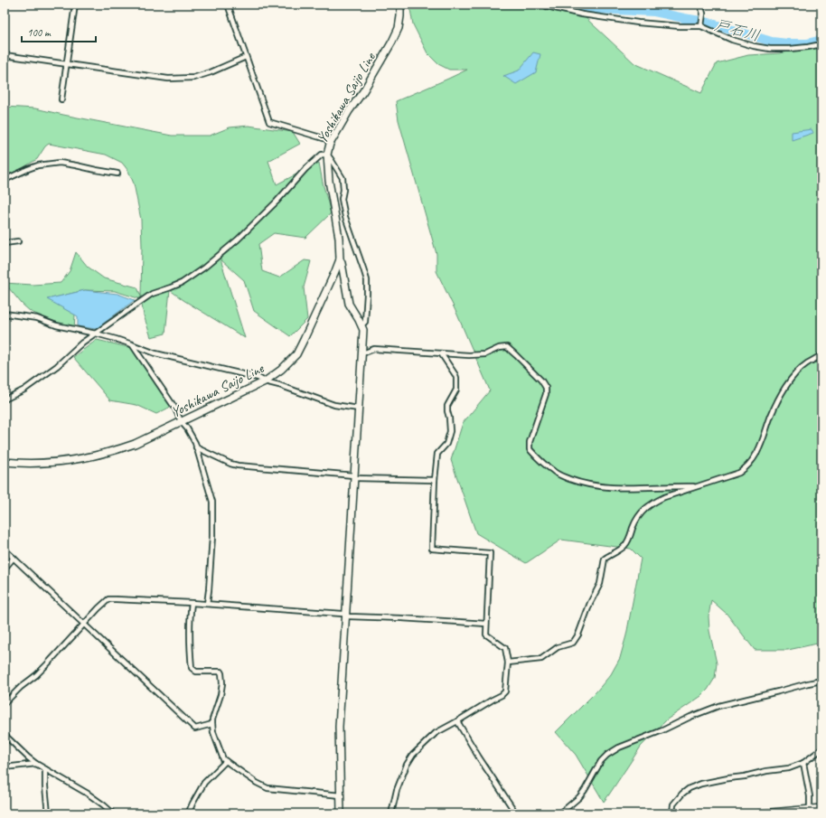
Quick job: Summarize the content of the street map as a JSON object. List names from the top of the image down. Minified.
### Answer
{"streets":{"main road":["Yoshikawa Saijo Line"]},"water":["戸石川"],"scale_bar":"100 m"}
